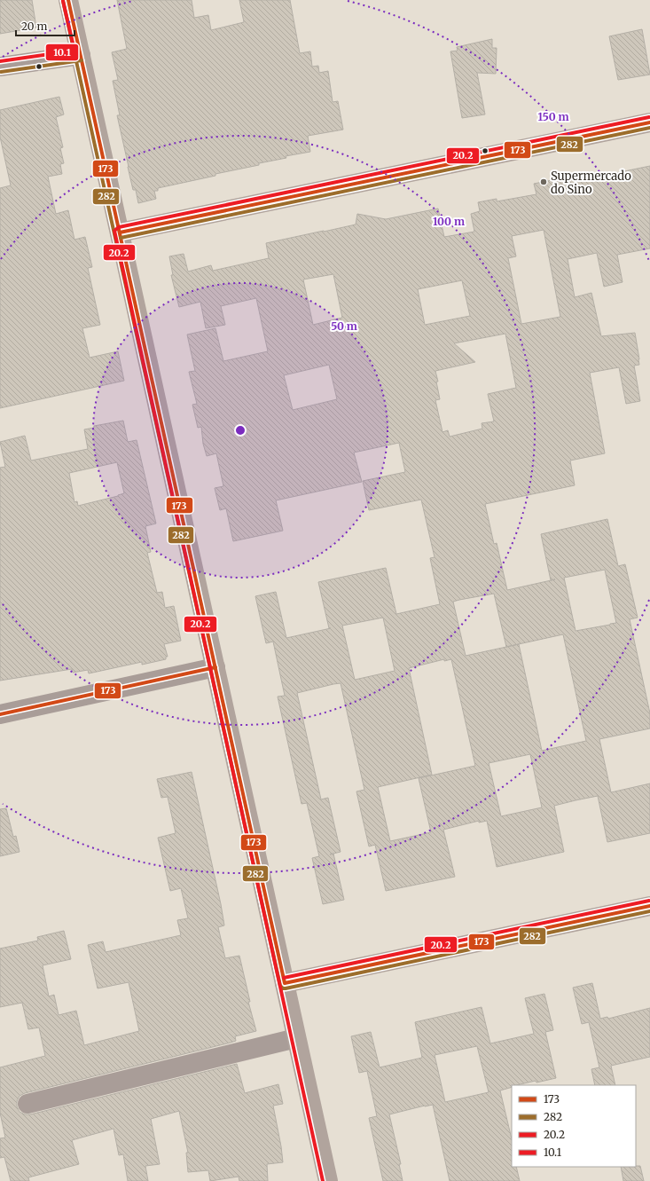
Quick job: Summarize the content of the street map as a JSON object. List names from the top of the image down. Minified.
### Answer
{"places":["Supermercado do Sino"],"lines":["transit line 173","transit line 282","transit line 10.1","transit line 20.2"],"legend":["173","282","20.2","10.1"],"scale_bar":"20 m","rings":["150 m","100 m","50 m"]}
